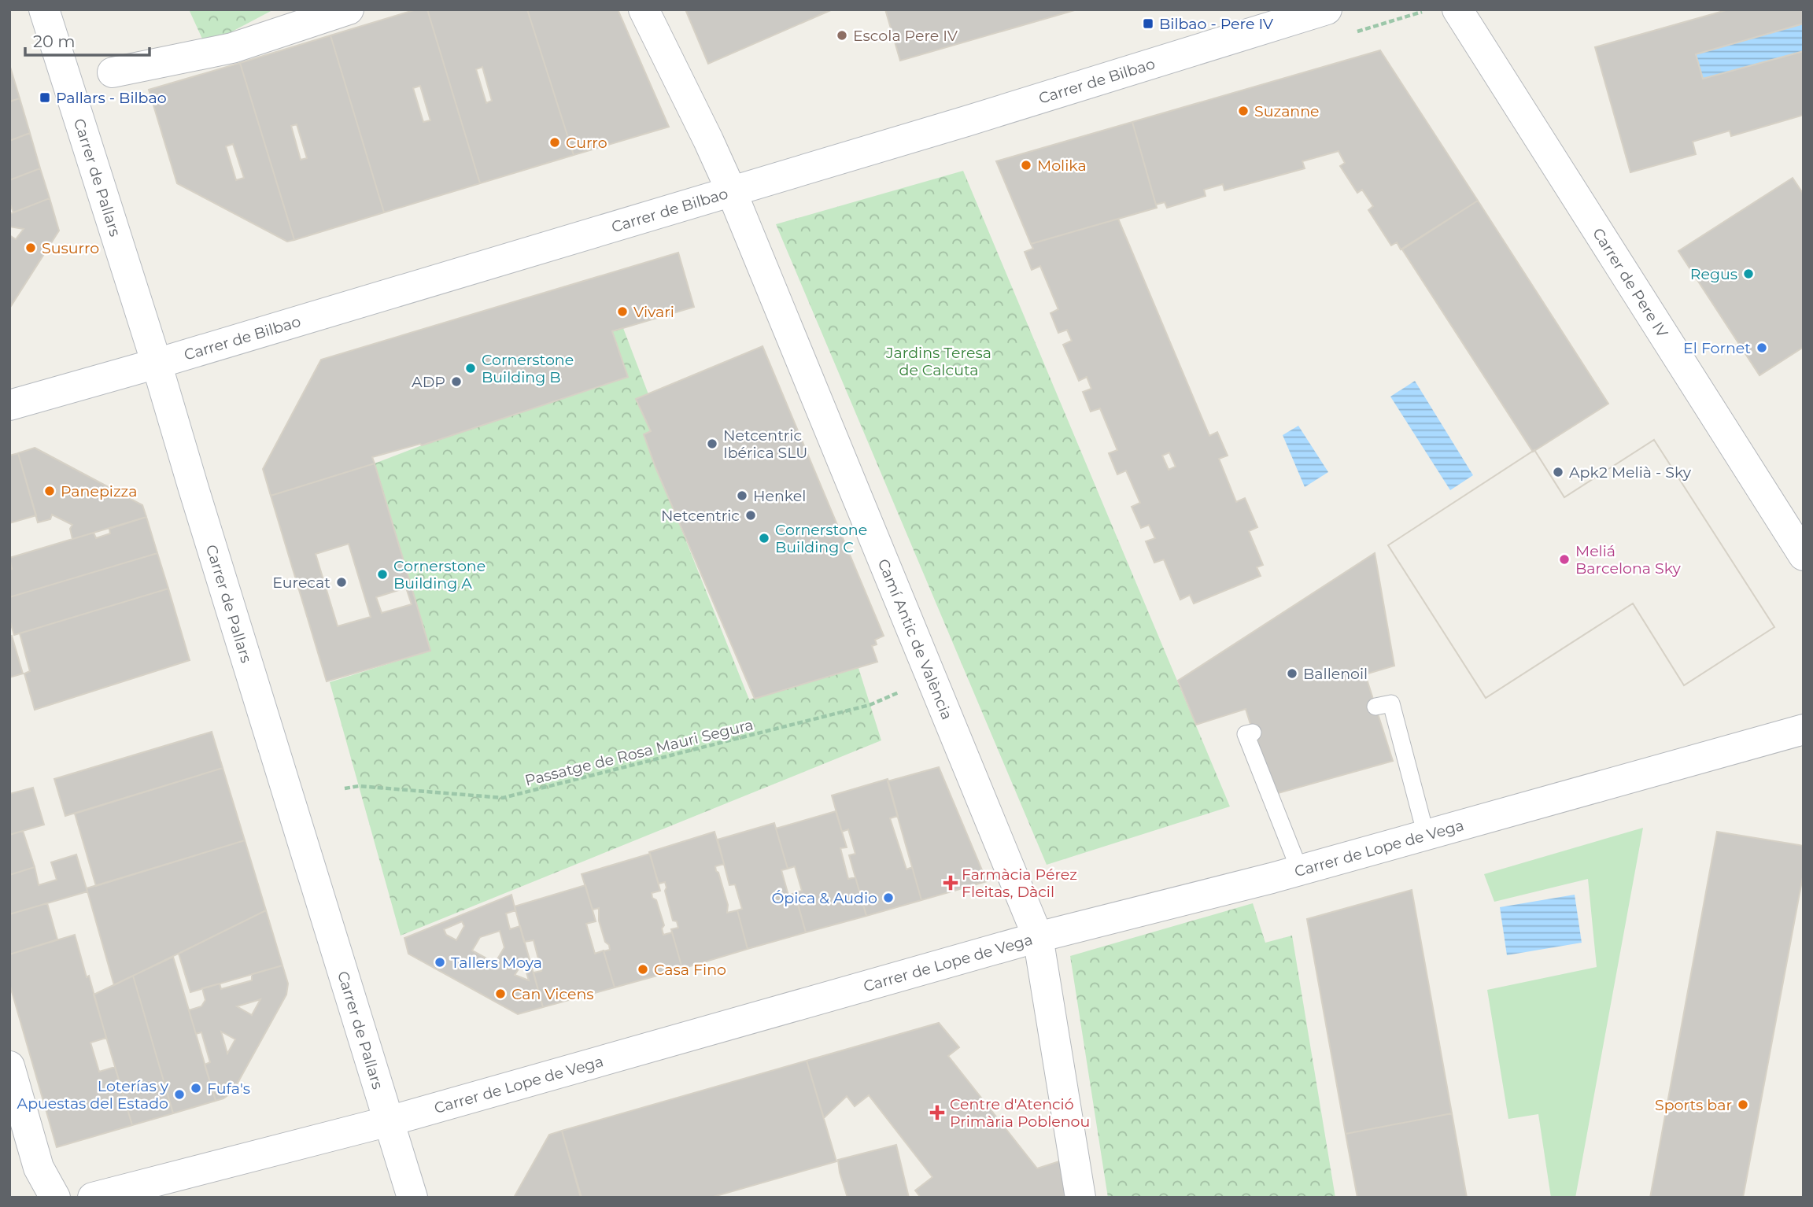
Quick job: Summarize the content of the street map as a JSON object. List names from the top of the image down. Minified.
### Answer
{"streets":{"street":["Carrer de Bilbao","Carrer de Pallars","Carrer de Pere IV","Camí Antic de València","Carrer de Lope de Vega"],"path":["Passatge de Rosa Mauri Segura"]},"crossings":[["Carrer de Bilbao","Carrer de Pallars"],["Carrer de Bilbao","Camí Antic de València"],["Carrer de Pallars","Carrer de Lope de Vega"],["Camí Antic de València","Passatge de Rosa Mauri Segura"],["Camí Antic de València","Carrer de Lope de Vega"]],"parks":["Jardins Teresa de Calcuta"],"places":{"transit":["Bilbao - Pere IV","Pallars - Bilbao"],"other":["Escola Pere IV","Suzanne","Curro","Molika","Susurro","Regus","Vivari","El Fornet","Cornerstone Building B","ADP","Netcentric Ibérica SLU","Apk2 Melià - Sky","Panepizza","Henkel","Netcentric","Cornerstone Building C","Meliá Barcelona Sky","Cornerstone Building A","Eurecat","Ballenoil","Ópica & Audio","Tallers Moya","Casa Fino","Can Vicens","Fufa's","Loterías y Apuestas del Estado","Sports bar"],"health":["Farmàcia Pérez Fleitas, Dàcil","Centre d'Atenció Primària Poblenou"]},"scale_bar":"20 m"}
